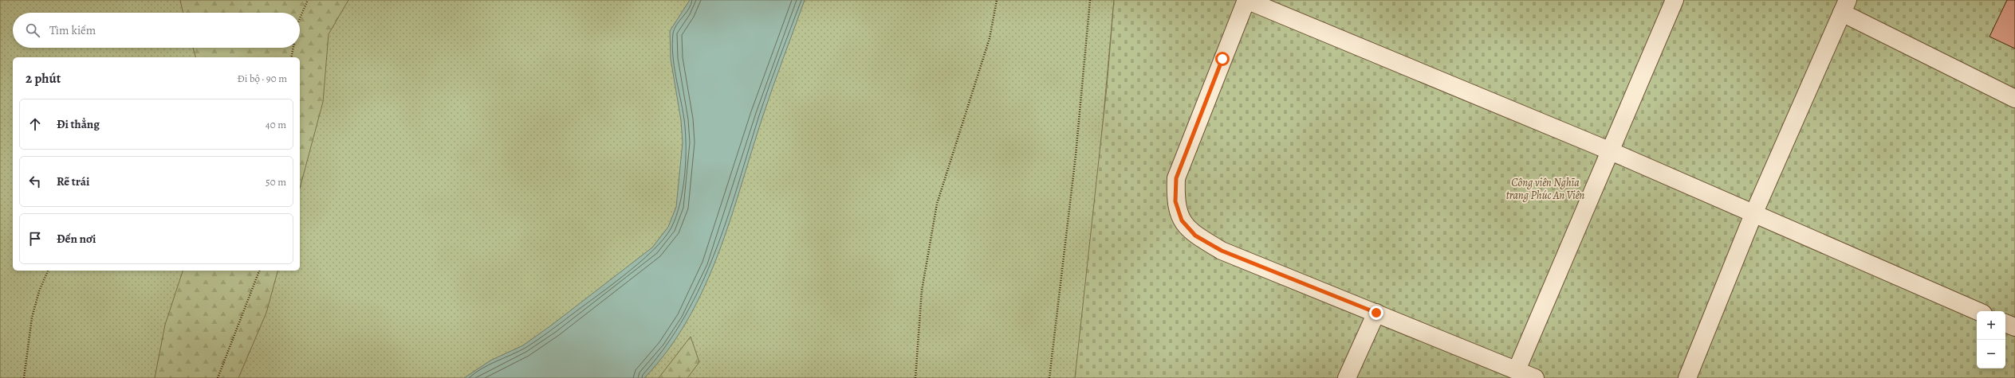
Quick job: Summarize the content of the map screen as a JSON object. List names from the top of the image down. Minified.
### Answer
{"parks":["Công viên Nghĩa trang Phúc An Viên"],"page":{"search":"Tìm kiếm","heading":["2 phút","Đi bộ · 90 m"],"list":[["Đi thẳng","40 m"],["Rẽ trái","50 m"],"Đến nơi"],"map_buttons":["+","−"]}}
